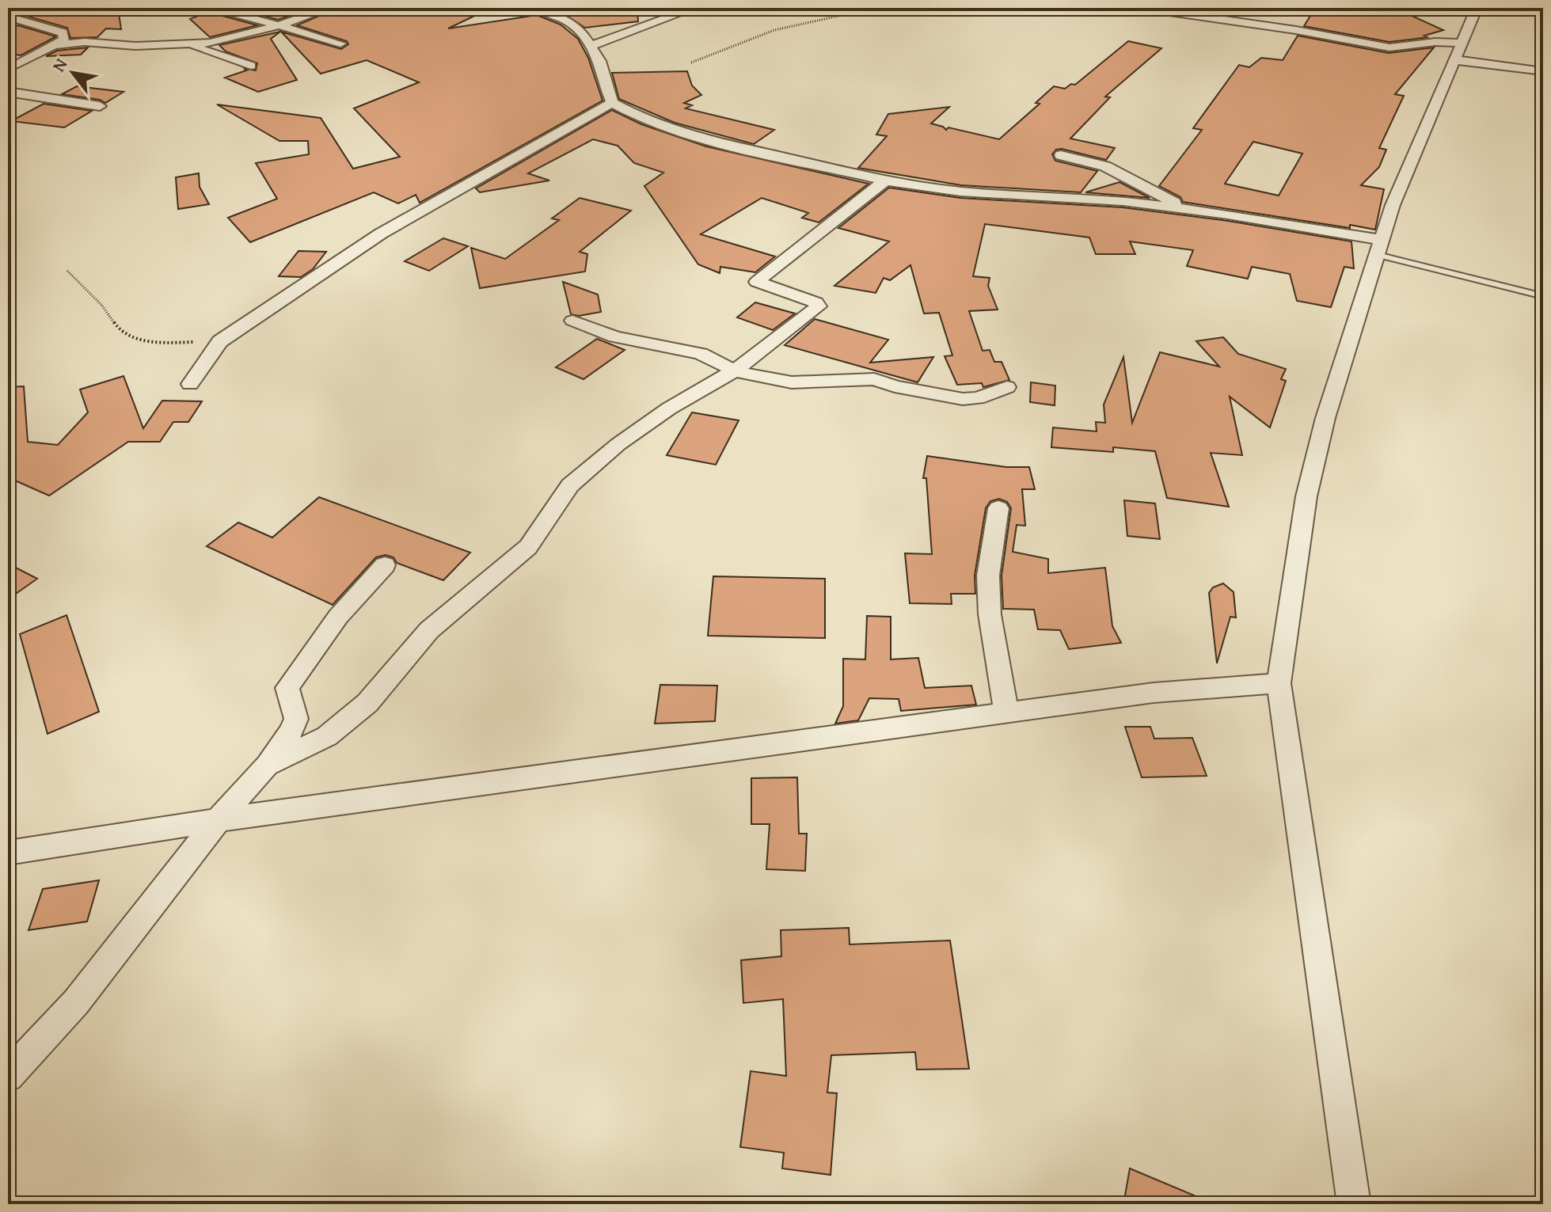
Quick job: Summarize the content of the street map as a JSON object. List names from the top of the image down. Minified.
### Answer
{"north":"top left"}
